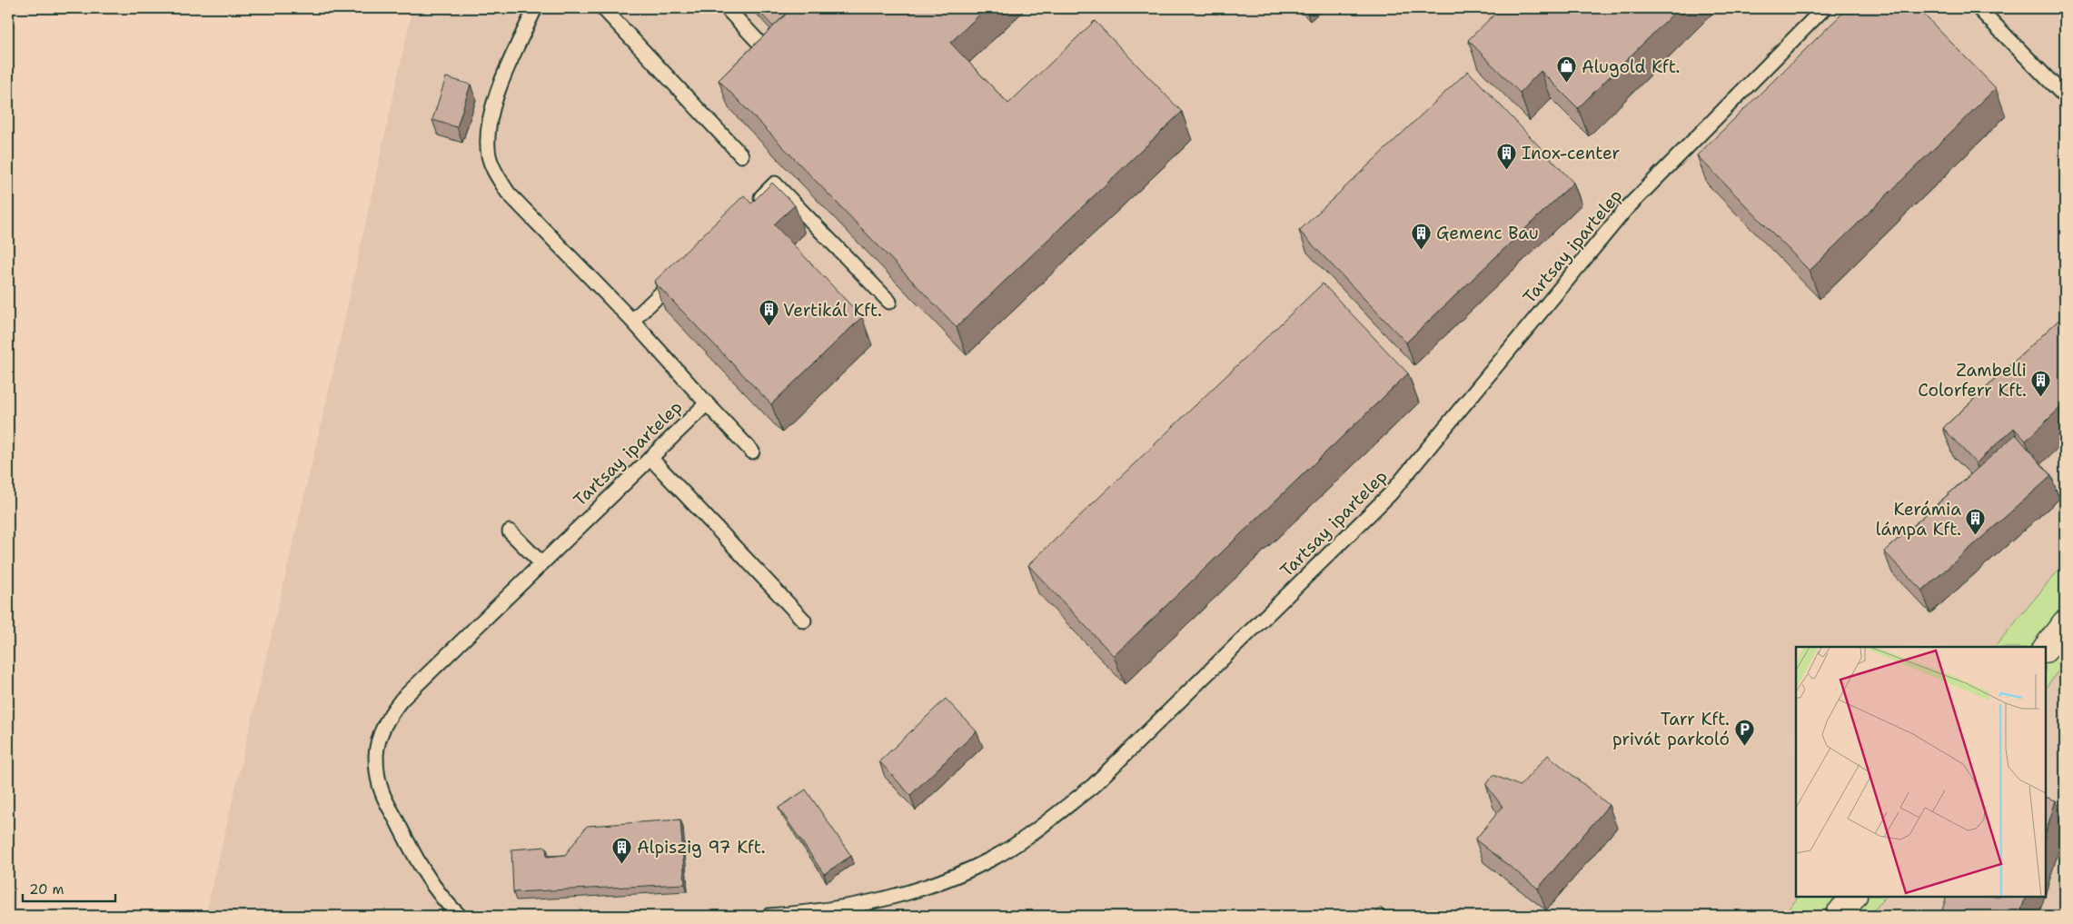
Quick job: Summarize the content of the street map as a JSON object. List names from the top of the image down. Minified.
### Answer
{"streets":{"lane":["Tartsay ipartelep"]},"places":{"shop":["Alugold Kft."],"building":["Inox-center","Gemenc Bau","Vertikál Kft.","Zambelli Colorferr Kft.","Kerámia lámpa Kft.","Alpiszig 97 Kft."],"parking":["Tarr Kft. privát parkoló"]},"scale_bar":"20 m"}
